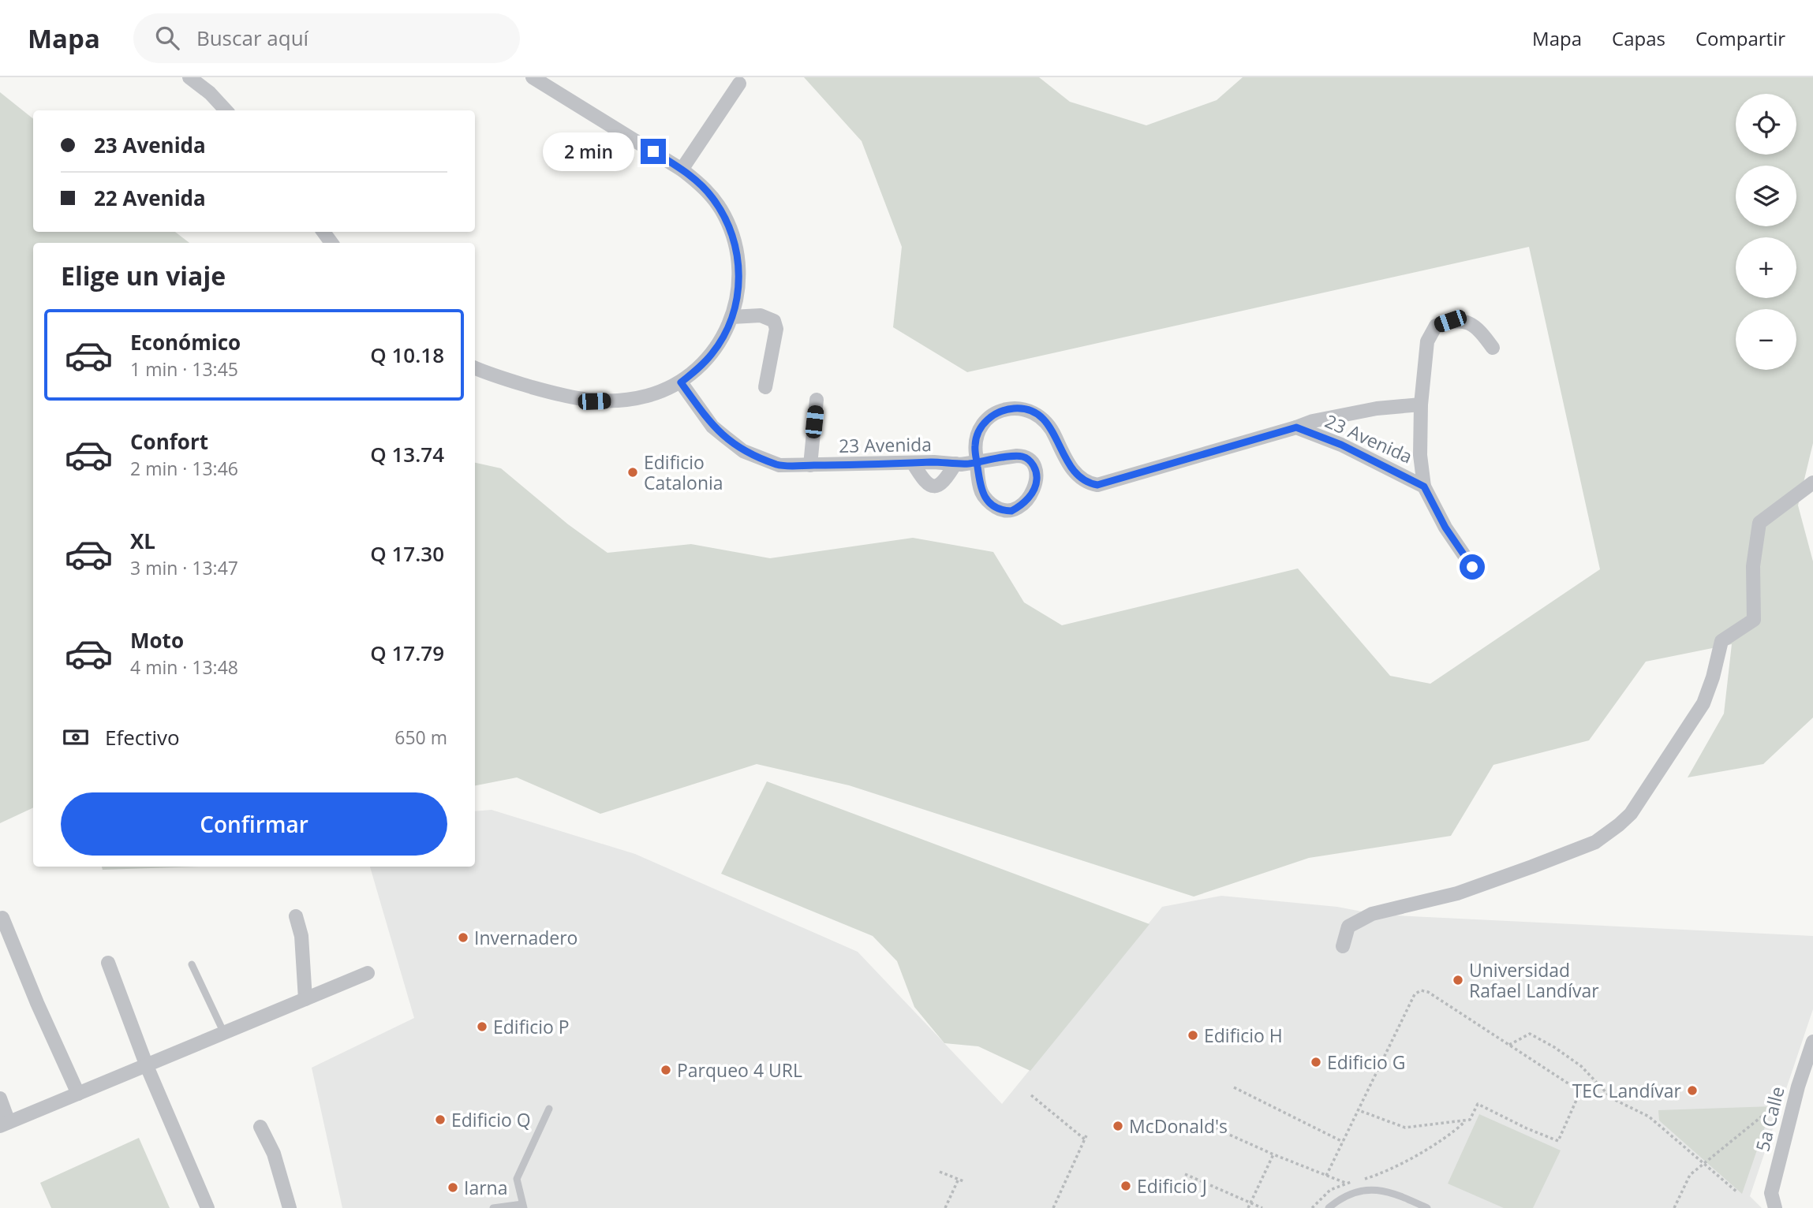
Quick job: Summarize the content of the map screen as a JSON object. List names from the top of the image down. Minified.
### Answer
{"streets":{"street":["23 Avenida","5a Calle"]},"places":["Edificio Catalonia","Invernadero","Universidad Rafael Landívar","Edificio P","Edificio H","Edificio G","Parqueo 4 URL","TEC Landívar","Edificio Q","McDonald's","Edificio J","Iarna"],"page":{"header":"Mapa","search":"Buscar aquí","nav":["Mapa","Capas","Compartir"],"map_buttons":["+","−"],"banner":["23 Avenida","22 Avenida"],"bubble":"2 min","heading":"Elige un viaje","list":[{"name":"Económico","note":"1 min · 13:45","value":"Q 10.18"},{"name":"Confort","note":"2 min · 13:46","value":"Q 13.74"},{"name":"XL","note":"3 min · 13:47","value":"Q 17.30"},{"name":"Moto","note":"4 min · 13:48","value":"Q 17.79"}],"pay":["Efectivo","650 m"],"buttons":"Confirmar"}}
